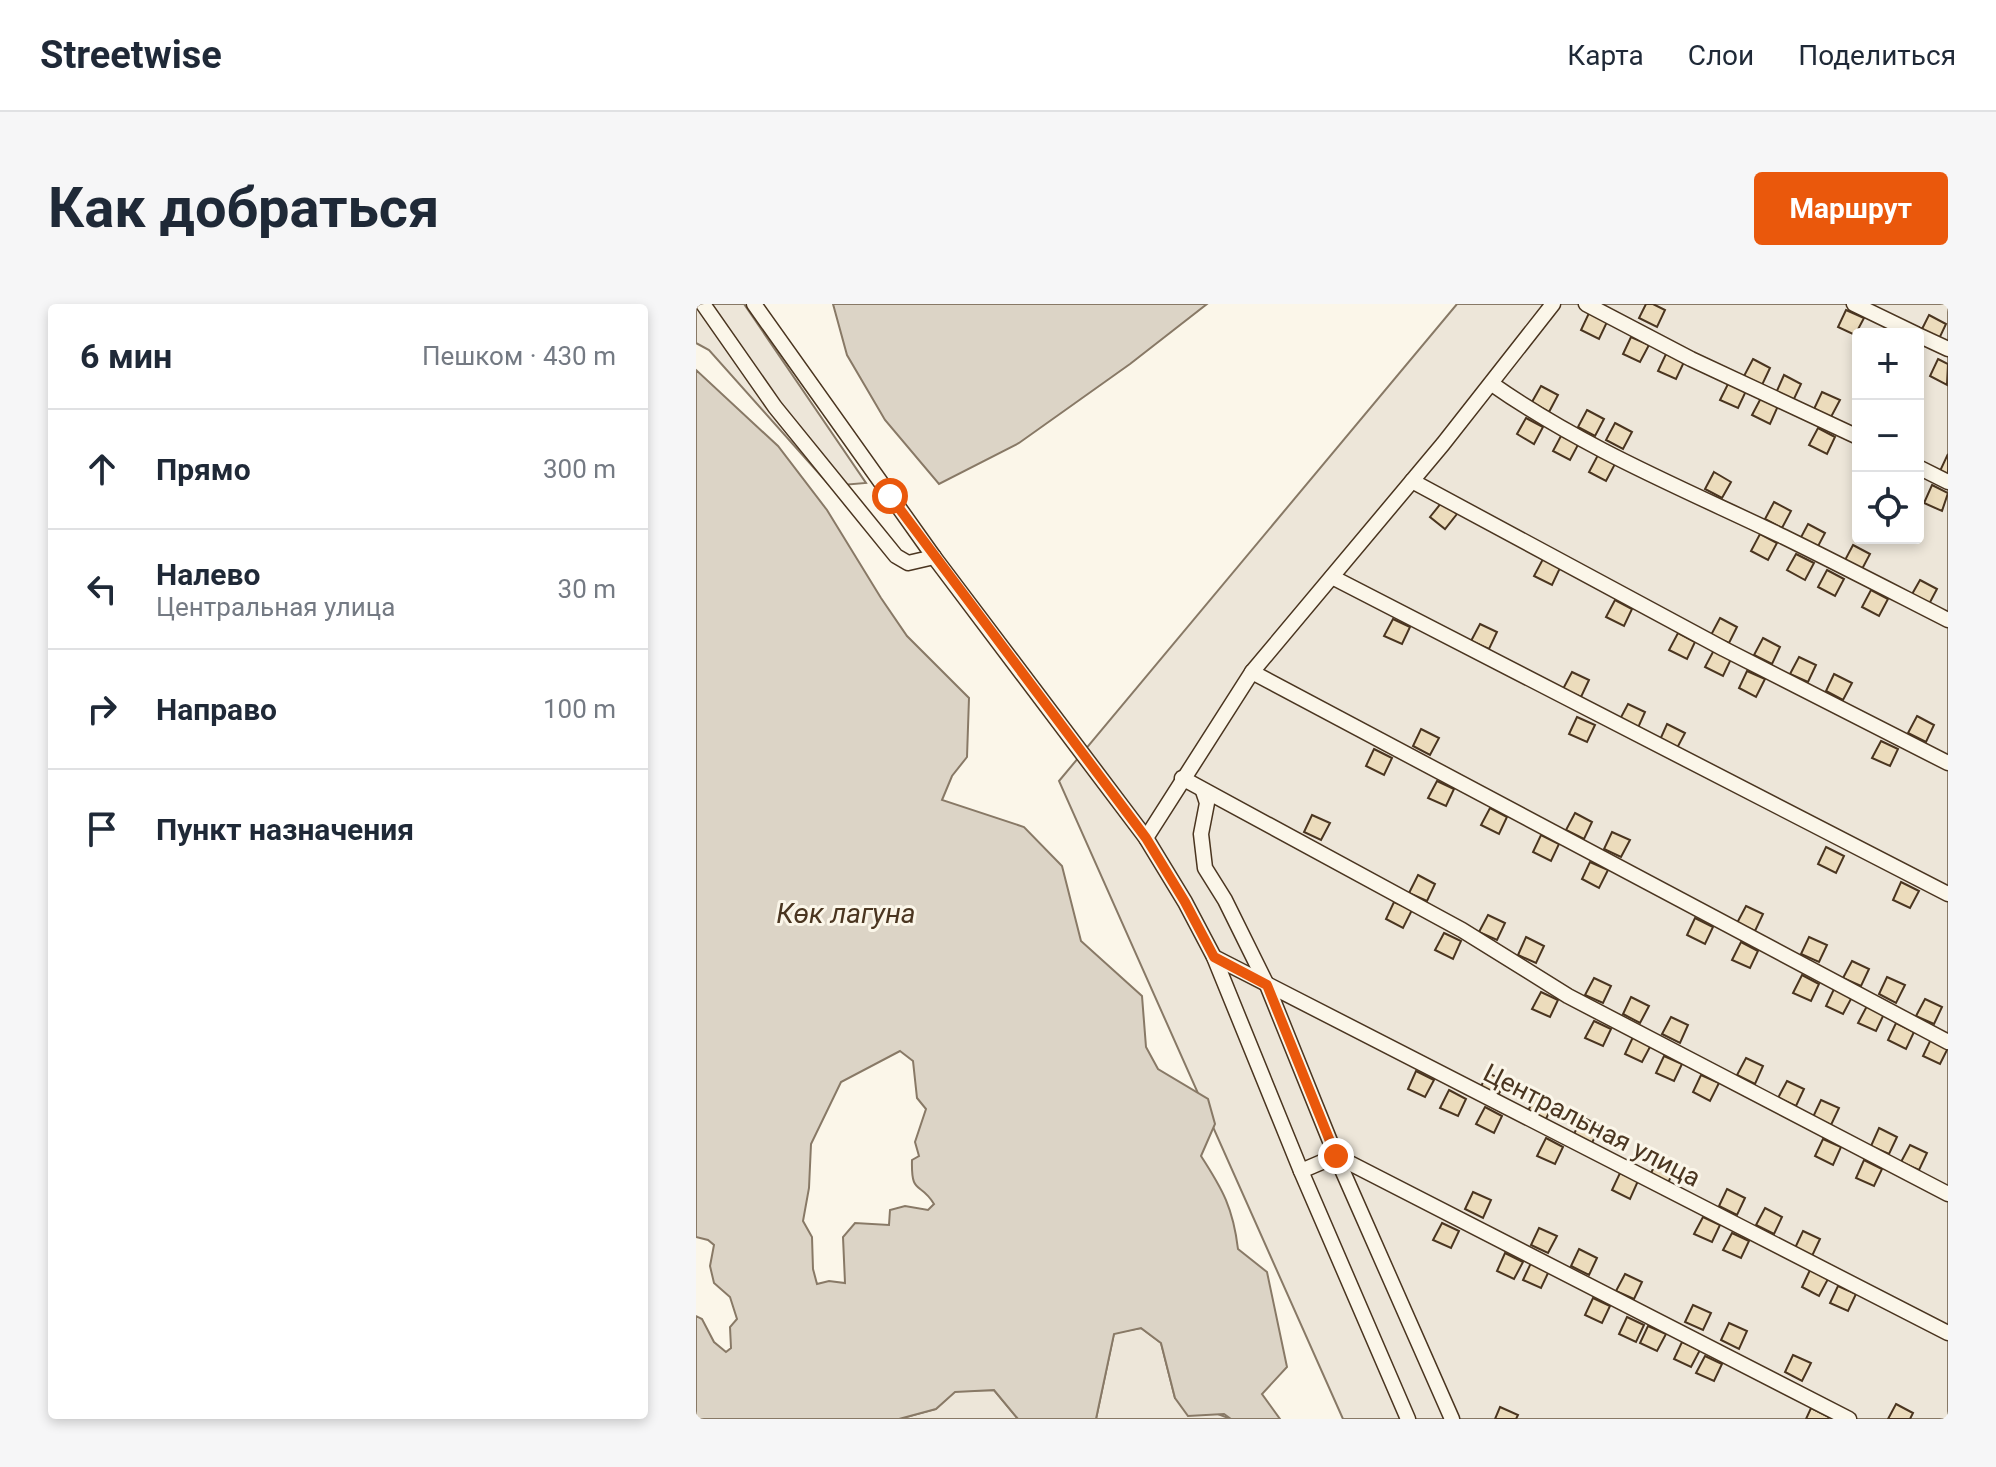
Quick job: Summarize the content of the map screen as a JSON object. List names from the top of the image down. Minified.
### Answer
{"streets":{"street":["Центральная улица"]},"water":["Көк лагуна"],"page":{"header":"Streetwise","nav":["Карта","Слои","Поделиться"],"buttons":"Маршрут","title":"Как добраться","heading":["6 мин","Пешком · 430 m"],"map_buttons":["+","−"],"list":[["Прямо","300 m"],["Налево","Центральная улица","30 m"],["Направо","100 m"],"Пункт назначения"]}}
